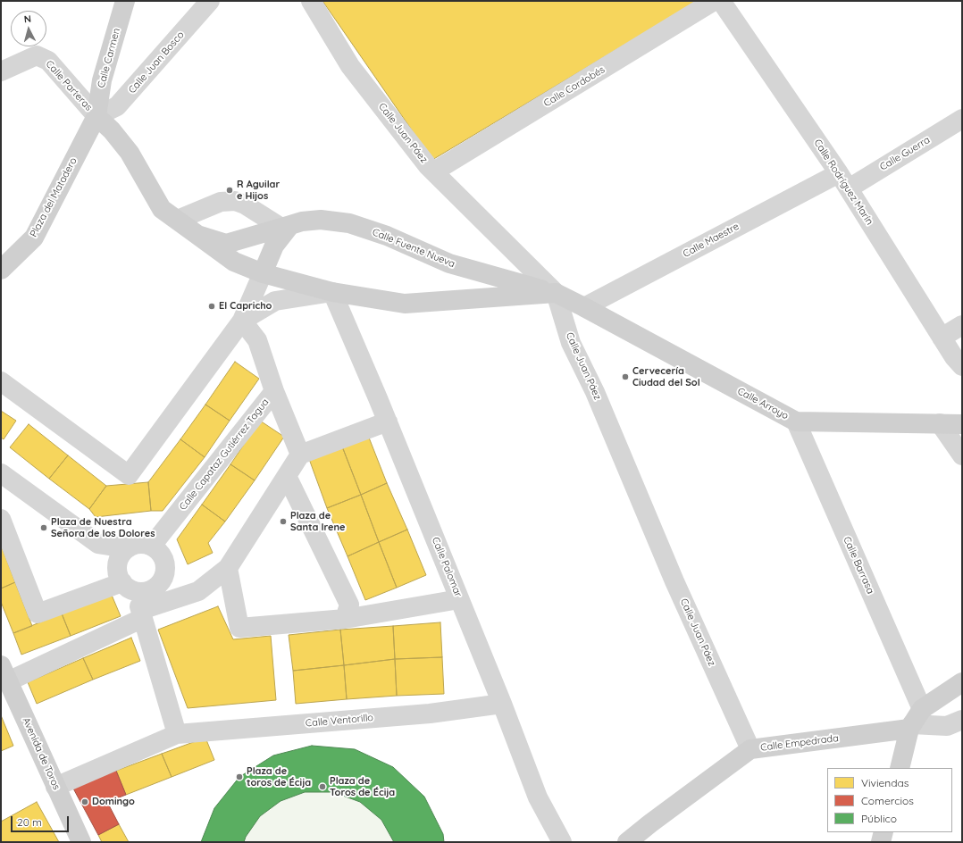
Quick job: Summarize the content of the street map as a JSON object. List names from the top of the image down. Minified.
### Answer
{"streets":{"street":["Calle Carmen","Calle Juan Bosco","Calle Parteras","Calle Cordobés","Calle Juan Páez","Calle Guerra","Calle Rodríguez Marín","Plaza del Matadero","Calle Maestre","Calle Fuente Nueva","Calle Arroyo","Calle Capataz Gutiérrez Tagua","Calle Barrasa","Calle Palomar","Calle Ventorillo","Calle Empedrada","Avenida de Toros"]},"crossings":[["Calle Carmen","Calle Juan Bosco"],["Calle Carmen","Calle Parteras"],["Calle Carmen","Plaza del Matadero"],["Calle Carmen","Calle Fuente Nueva"],["Calle Juan Bosco","Calle Parteras"],["Calle Juan Bosco","Plaza del Matadero"],["Calle Juan Bosco","Calle Fuente Nueva"],["Calle Parteras","Plaza del Matadero"],["Calle Parteras","Calle Fuente Nueva"],["Calle Cordobés","Calle Juan Páez"],["Calle Juan Páez","Calle Fuente Nueva"],["Calle Juan Páez","Calle Empedrada"],["Calle Guerra","Calle Rodríguez Marín"],["Calle Guerra","Calle Maestre"],["Calle Rodríguez Marín","Calle Maestre"],["Plaza del Matadero","Calle Fuente Nueva"],["Calle Maestre","Calle Fuente Nueva"],["Calle Maestre","Calle Arroyo"],["Calle Fuente Nueva","Calle Arroyo"],["Calle Arroyo","Calle Barrasa"],["Calle Barrasa","Calle Empedrada"],["Calle Palomar","Calle Ventorillo"],["Calle Ventorillo","Avenida de Toros"]],"places":["R Aguilar e Hijos","El Capricho","Cervecería Ciudad del Sol","Plaza de Santa Irene","Plaza de Nuestra Señora de los Dolores","Plaza de toros de Écija","Plaza de Toros de Écija","Domingo"],"legend":["Viviendas","Comercios","Público"],"scale_bar":"20 m","north":"top"}
